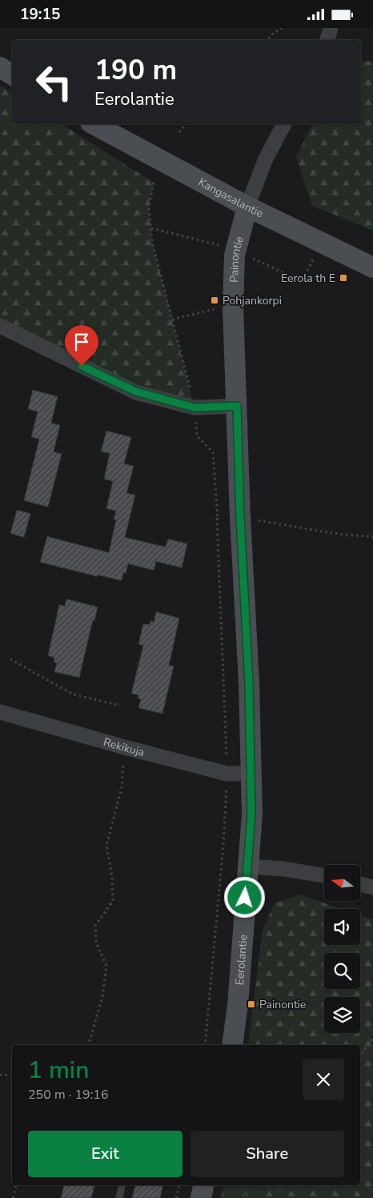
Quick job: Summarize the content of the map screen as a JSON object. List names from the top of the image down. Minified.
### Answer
{"streets":{"street":["Kangasalantie","Painontie","Rekikuja","Eerolantie"]},"crossings":[["Kangasalantie","Painontie"],["Painontie","Eerolantie"],["Rekikuja","Eerolantie"]],"places":{"transit":["Eerola th E","Pohjankorpi","Painontie"]},"north":"left","page":{"status":"19:15","turn":["190 m","Eerolantie"],"heading":["1 min","250 m · 19:16"],"buttons":["Exit","Share"]}}
